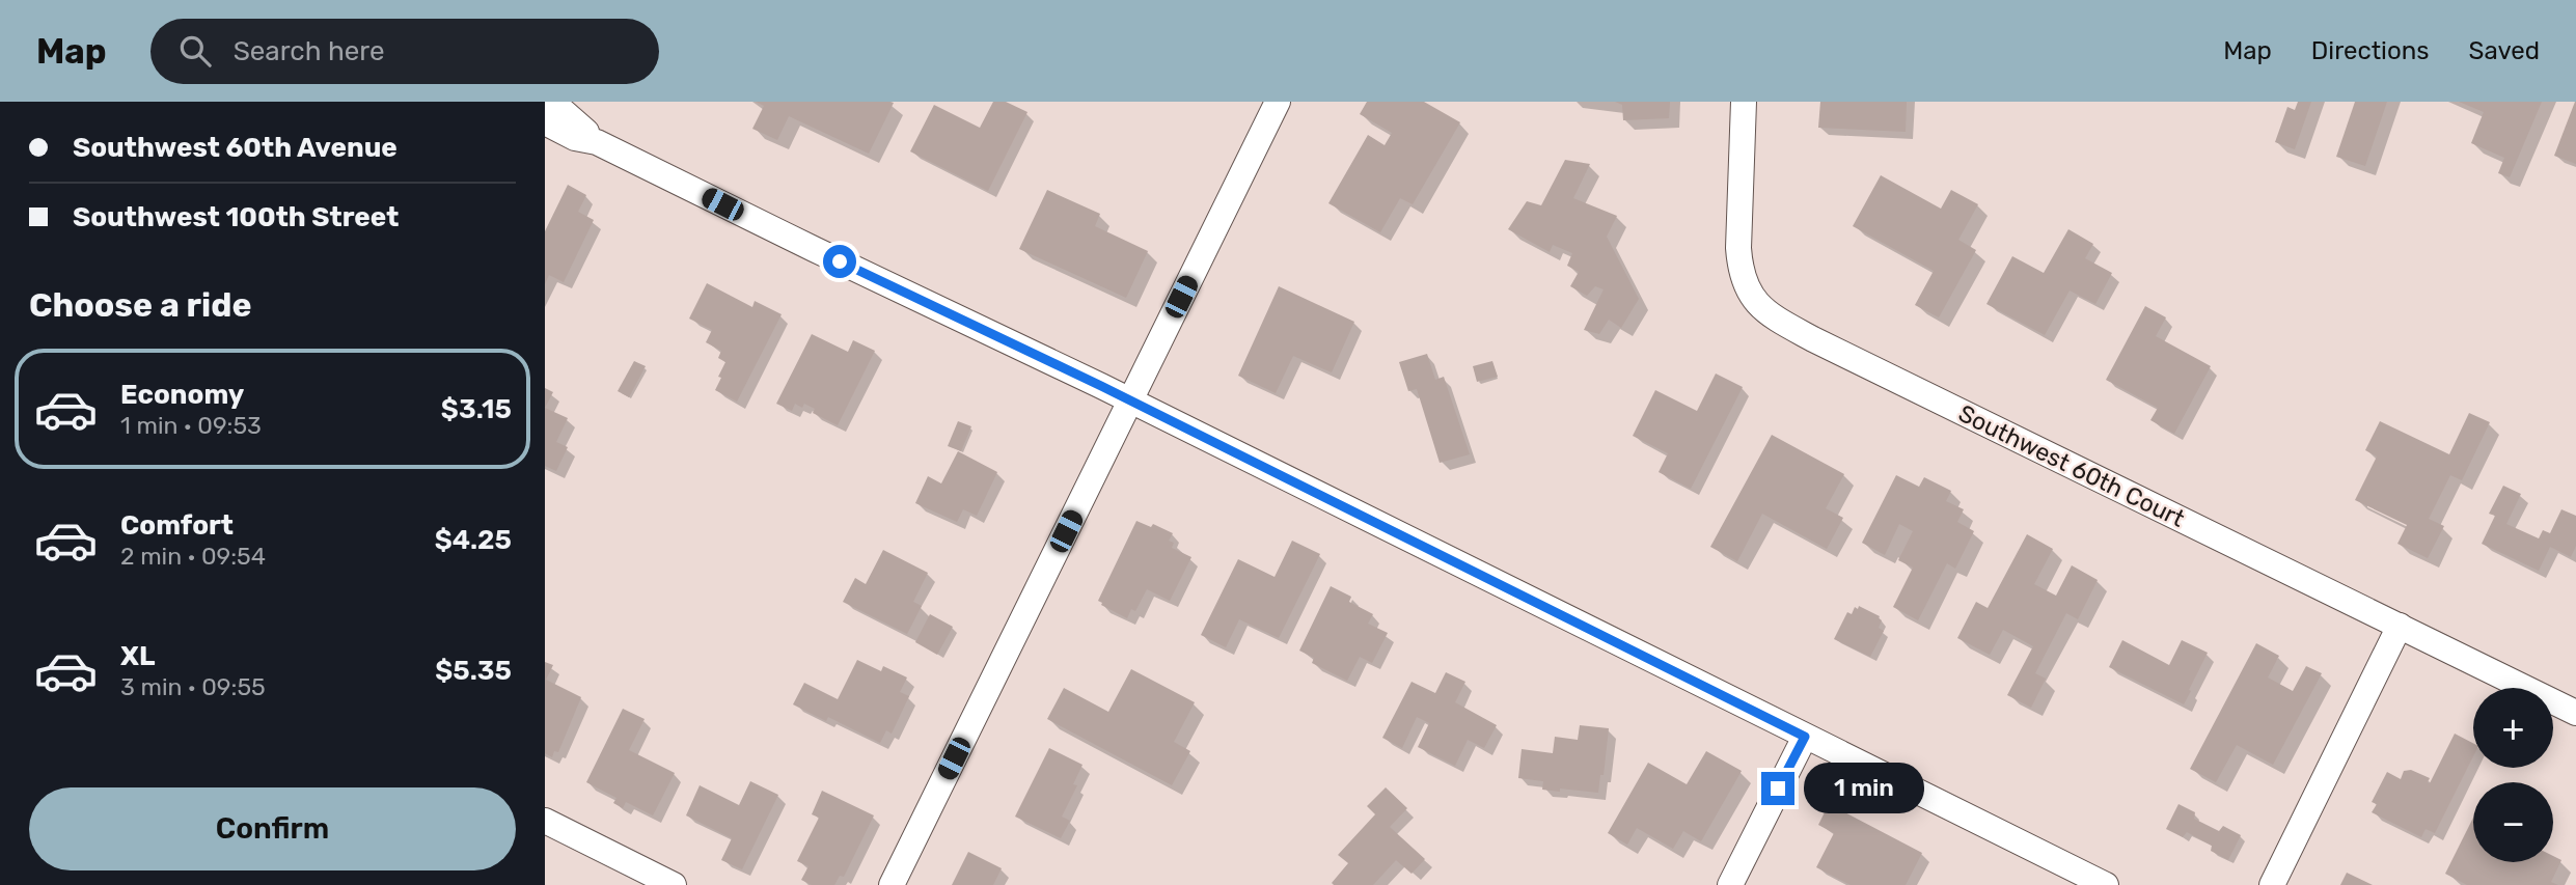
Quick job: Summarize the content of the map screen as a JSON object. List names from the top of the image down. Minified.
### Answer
{"streets":{"street":["Southwest 60th Court"]},"page":{"header":"Map","search":"Search here","nav":["Map","Directions","Saved"],"banner":["Southwest 60th Avenue","Southwest 100th Street"],"heading":"Choose a ride","list":[{"name":"Economy","note":"1 min · 09:53","value":"$3.15"},{"name":"Comfort","note":"2 min · 09:54","value":"$4.25"},{"name":"XL","note":"3 min · 09:55","value":"$5.35"}],"map_buttons":["+","−"],"bubble":"1 min","buttons":"Confirm"}}
